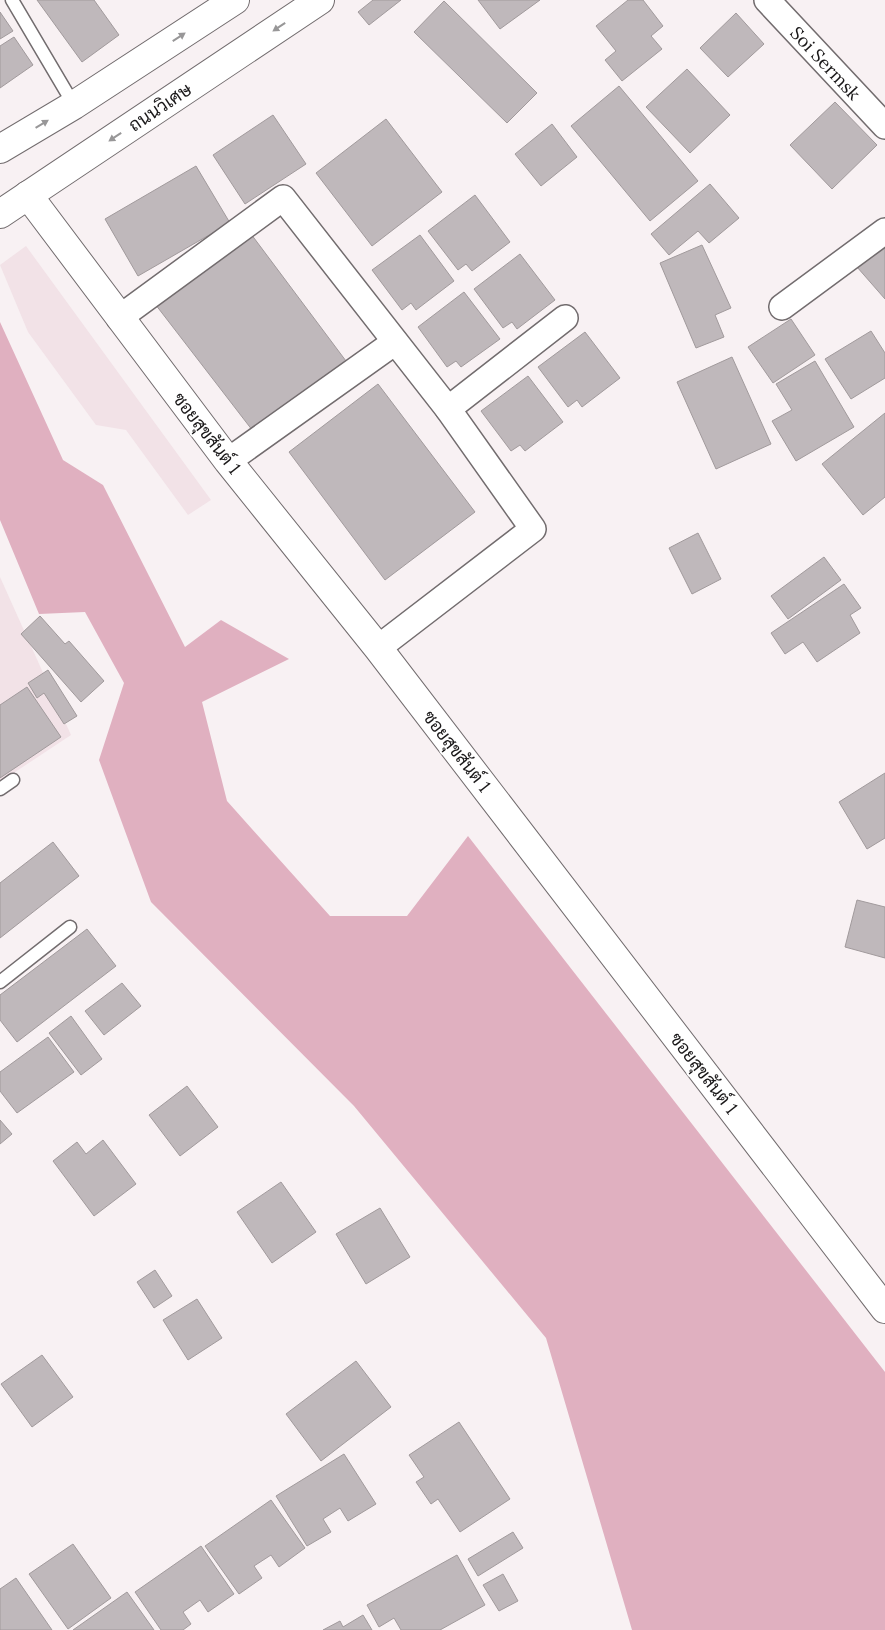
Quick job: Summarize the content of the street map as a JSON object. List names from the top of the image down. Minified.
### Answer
{"streets":{"street":["Soi Sermsk","ถนนวิเศษ","ซอยสุขสันต์ 1"]},"crossings":[["ถนนวิเศษ","ซอยสุขสันต์ 1"]]}
